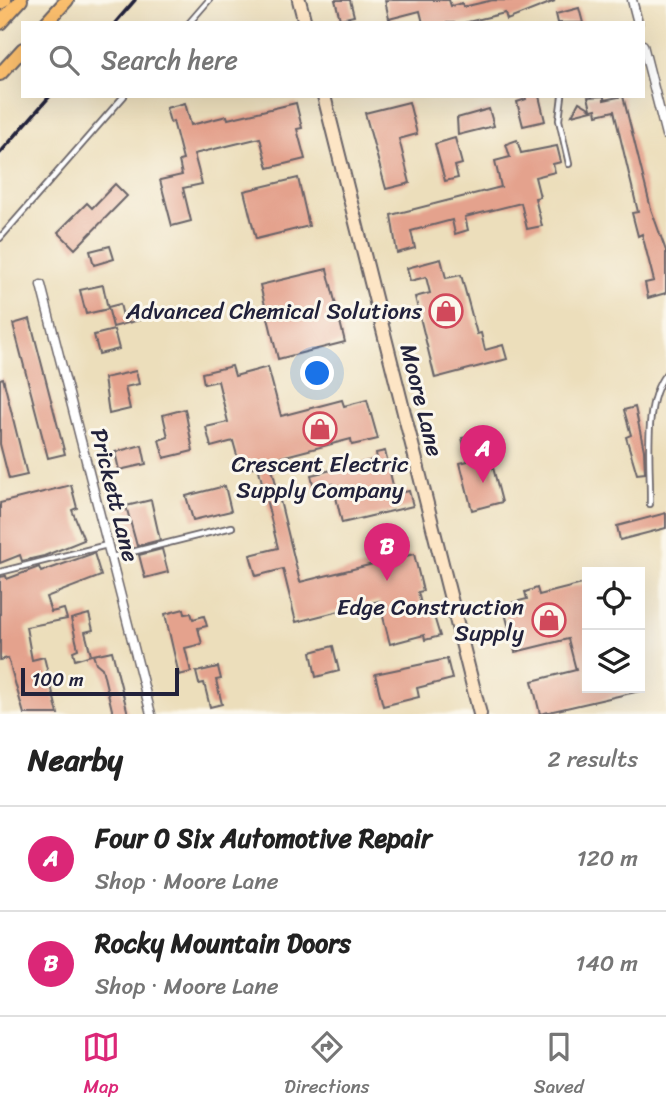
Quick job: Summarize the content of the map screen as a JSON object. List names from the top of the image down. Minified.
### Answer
{"streets":{"street":["Moore Lane","Prickett Lane"]},"places":{"shop":["Advanced Chemical Solutions","Crescent Electric Supply Company","Edge Construction Supply"]},"scale_bar":"100 m","page":{"search":"Search here","pins":["A","B"],"scale":"100 m","heading":["Nearby","2 results"],"list":[{"mark":"A","name":"Four 0 Six Automotive Repair","note":"Shop · Moore Lane","value":"120 m"},{"mark":"B","name":"Rocky Mountain Doors","note":"Shop · Moore Lane","value":"140 m"}],"nav":["Map","Directions","Saved"]}}
